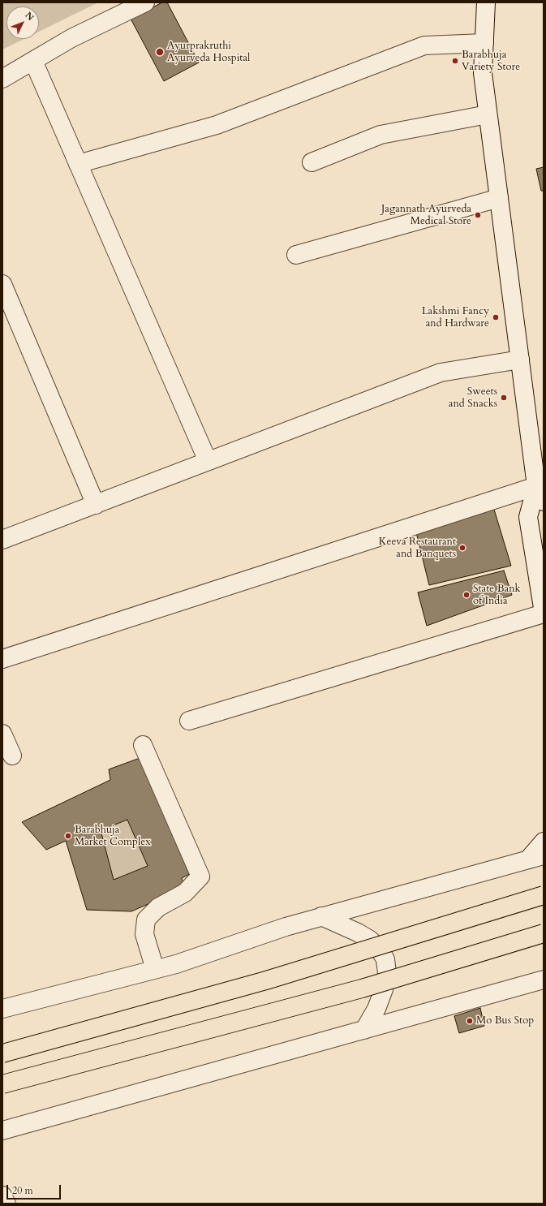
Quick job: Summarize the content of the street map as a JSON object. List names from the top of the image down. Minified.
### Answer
{"places":["Ayurprakruthi Ayurveda Hospital","Barabhuja Variety Store","Jagannath Ayurveda Medical Store","Lakshmi Fancy and Hardware","Sweets and Snacks","Keeva Restaurant and Banquets","State Bank of India","Barabhuja Market Complex","Mo Bus Stop"],"scale_bar":"20 m","north":"top right"}
